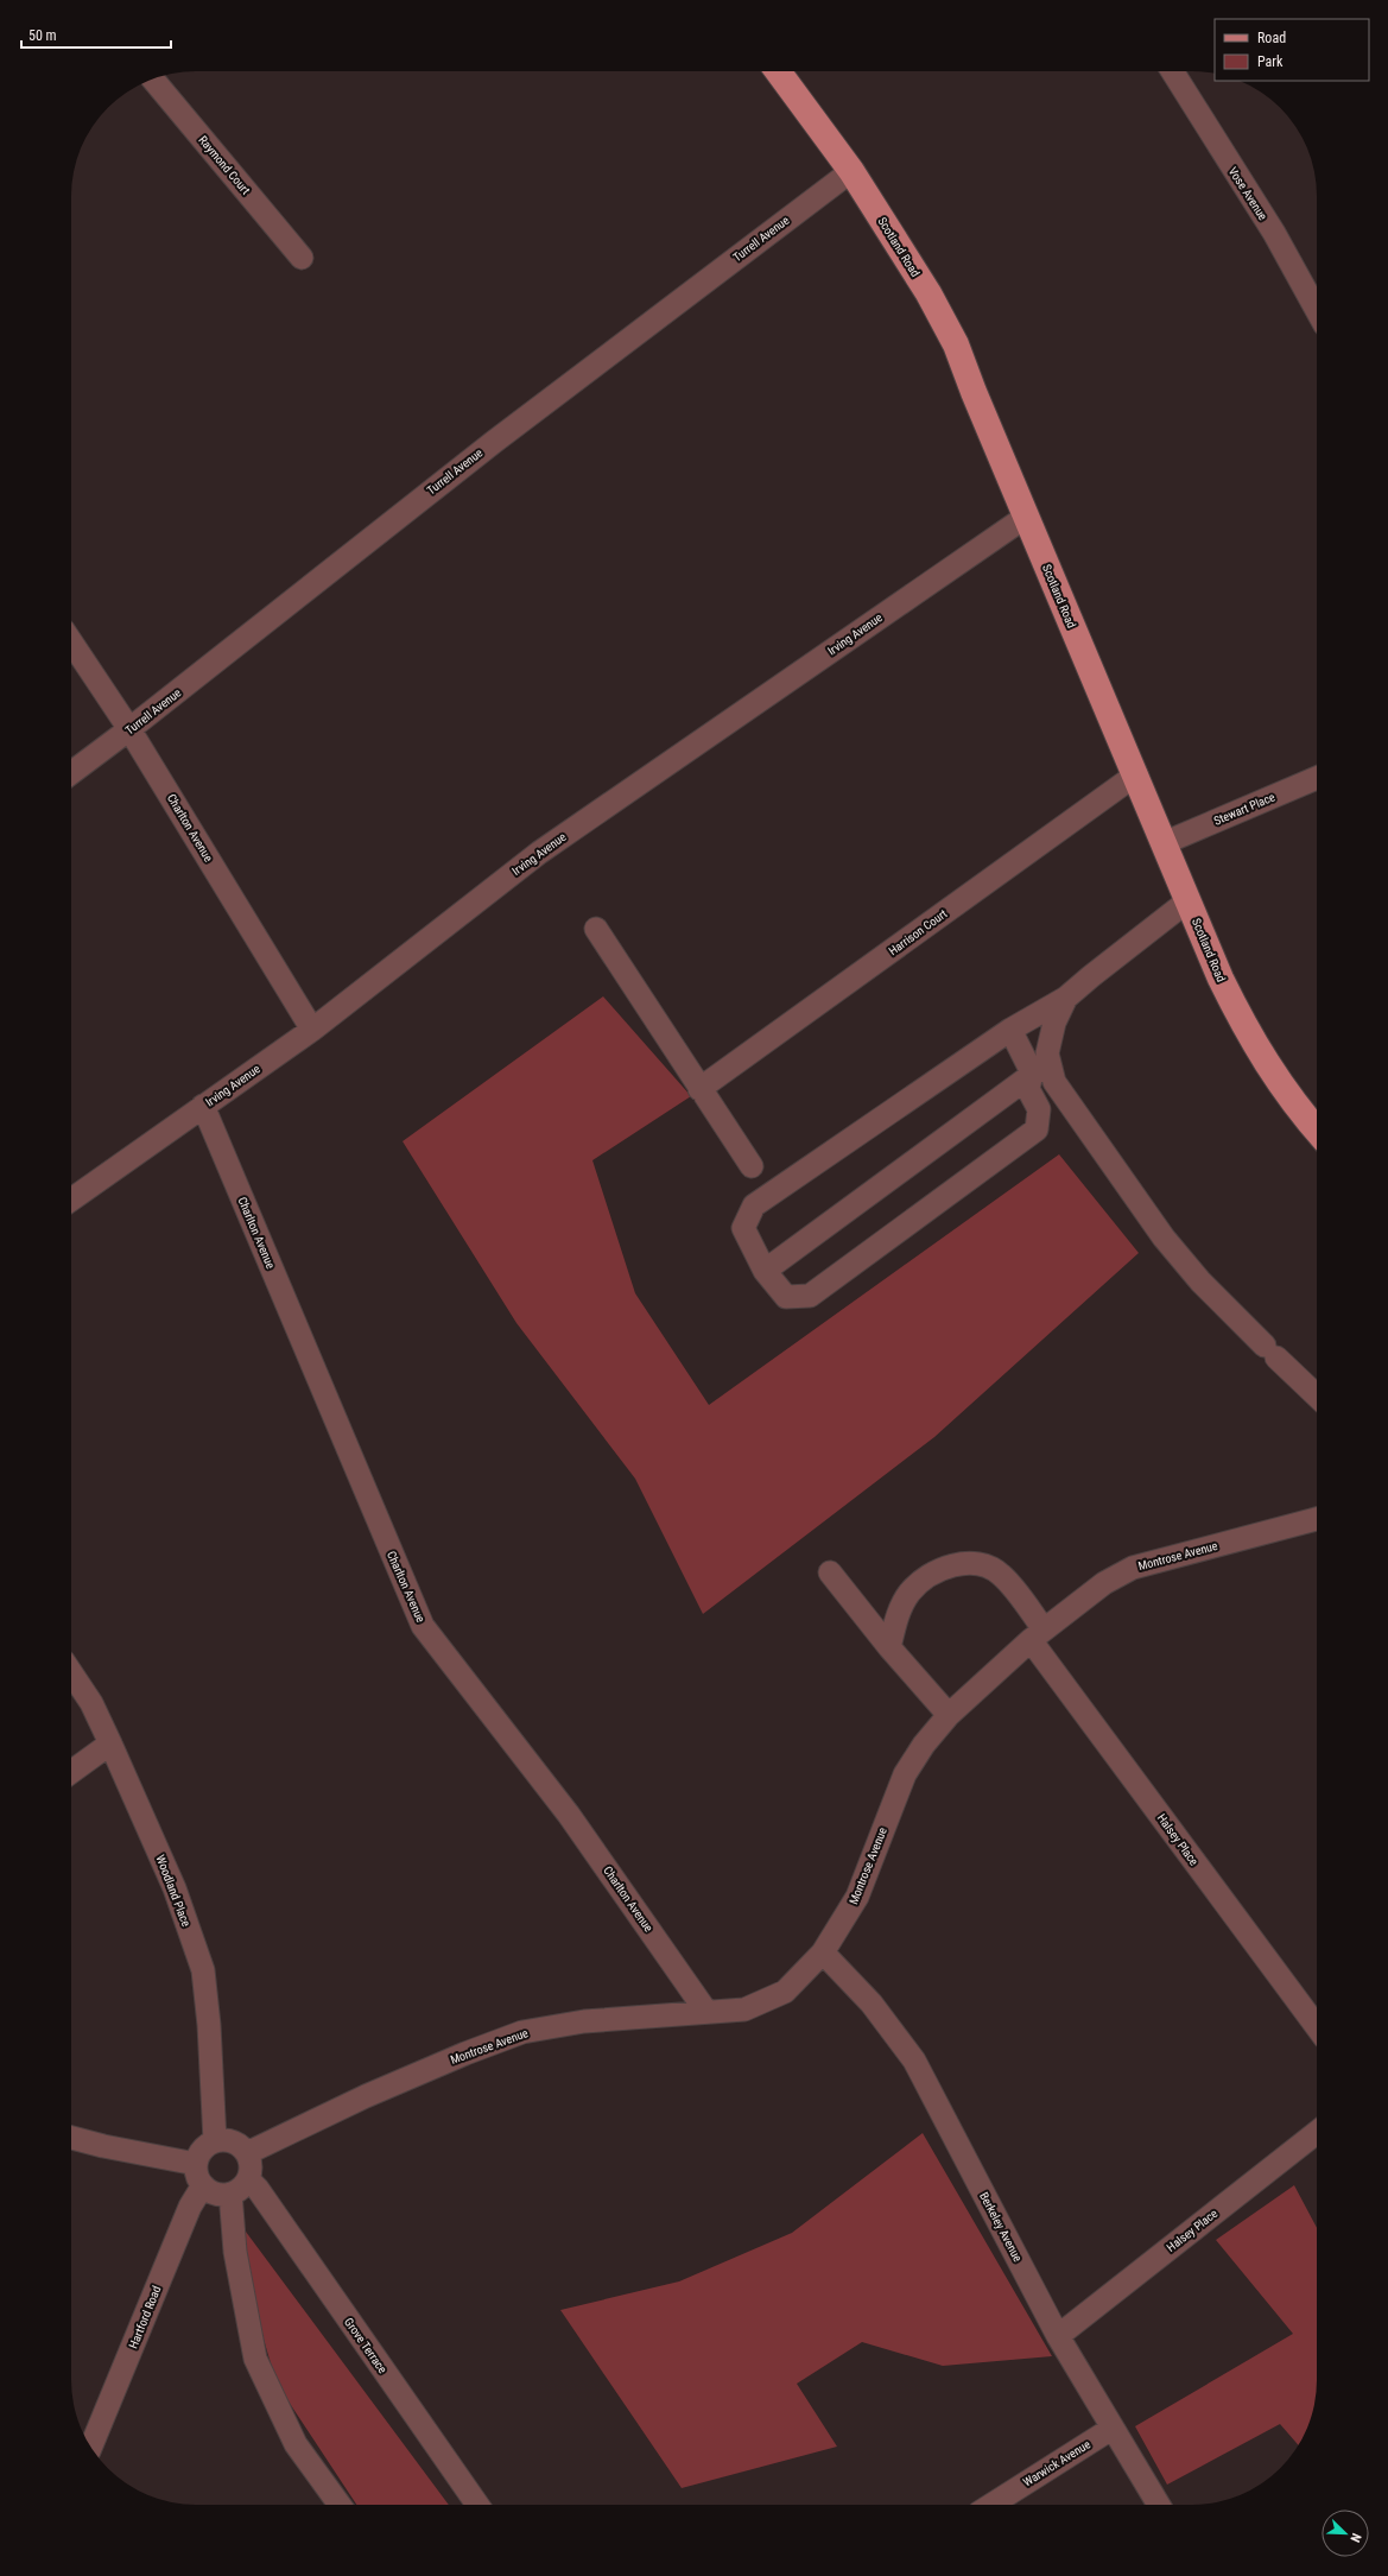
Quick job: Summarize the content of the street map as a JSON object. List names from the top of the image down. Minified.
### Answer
{"streets":{"main road":["Scotland Road"],"street":["Raymond Court","Vose Avenue","Turrell Avenue","Irving Avenue","Stewart Place","Charlton Avenue","Harrison Court","Montrose Avenue","Halsey Place","Woodland Place","Berkeley Avenue","Hartford Road","Grove Terrace","Warwick Avenue"]},"crossings":[["Turrell Avenue","Scotland Road"],["Turrell Avenue","Charlton Avenue"],["Scotland Road","Irving Avenue"],["Scotland Road","Stewart Place"],["Scotland Road","Harrison Court"],["Irving Avenue","Charlton Avenue"],["Charlton Avenue","Montrose Avenue"],["Montrose Avenue","Halsey Place"],["Montrose Avenue","Woodland Place"],["Montrose Avenue","Berkeley Avenue"],["Montrose Avenue","Hartford Road"],["Montrose Avenue","Grove Terrace"],["Halsey Place","Berkeley Avenue"],["Woodland Place","Hartford Road"],["Woodland Place","Grove Terrace"],["Berkeley Avenue","Warwick Avenue"],["Hartford Road","Grove Terrace"]],"legend":["Road","Park"],"scale_bar":"50 m","north":"bottom right"}
